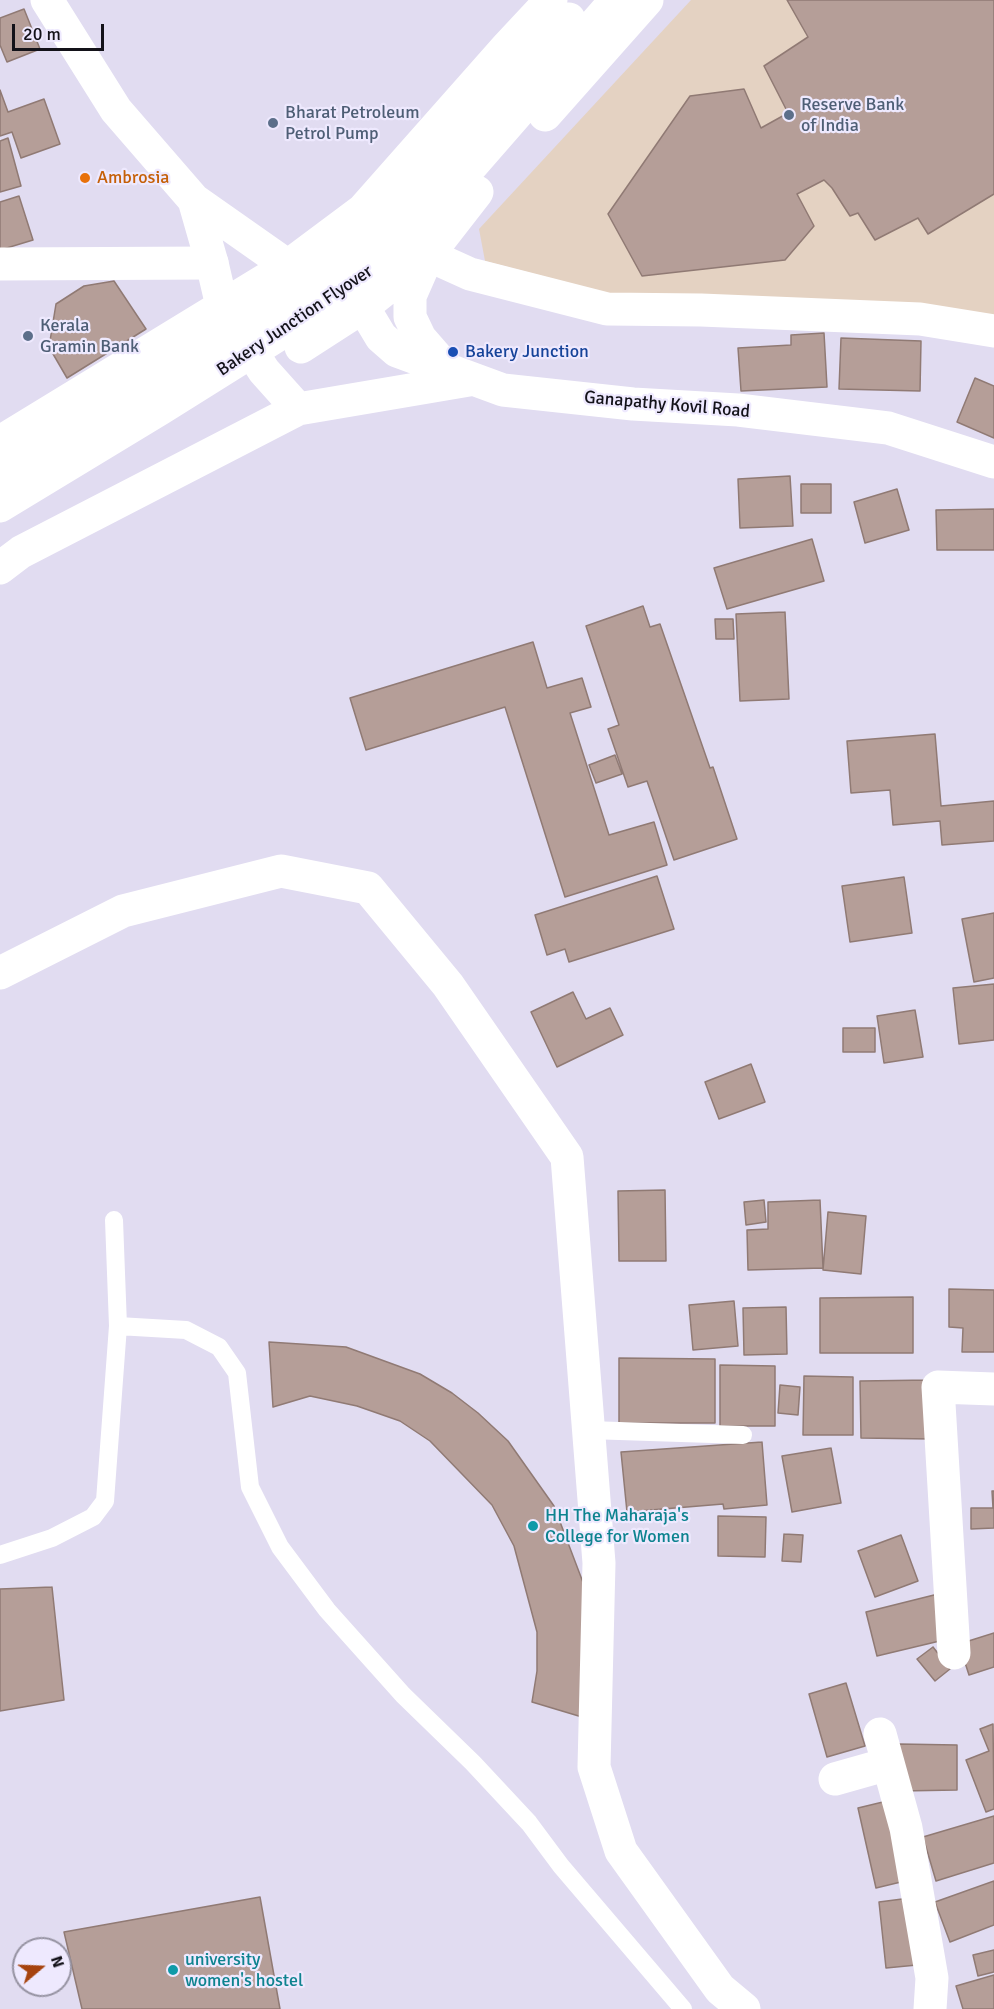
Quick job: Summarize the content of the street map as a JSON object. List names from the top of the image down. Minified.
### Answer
{"streets":{"main road":["Bakery Junction Flyover","Ganapathy Kovil Road"]},"places":["Reserve Bank of India","Bharat Petroleum Petrol Pump","Ambrosia","Kerala Gramin Bank","Bakery Junction","HH The Maharaja's College for Women","university women's hostel"],"scale_bar":"20 m","north":"right"}
